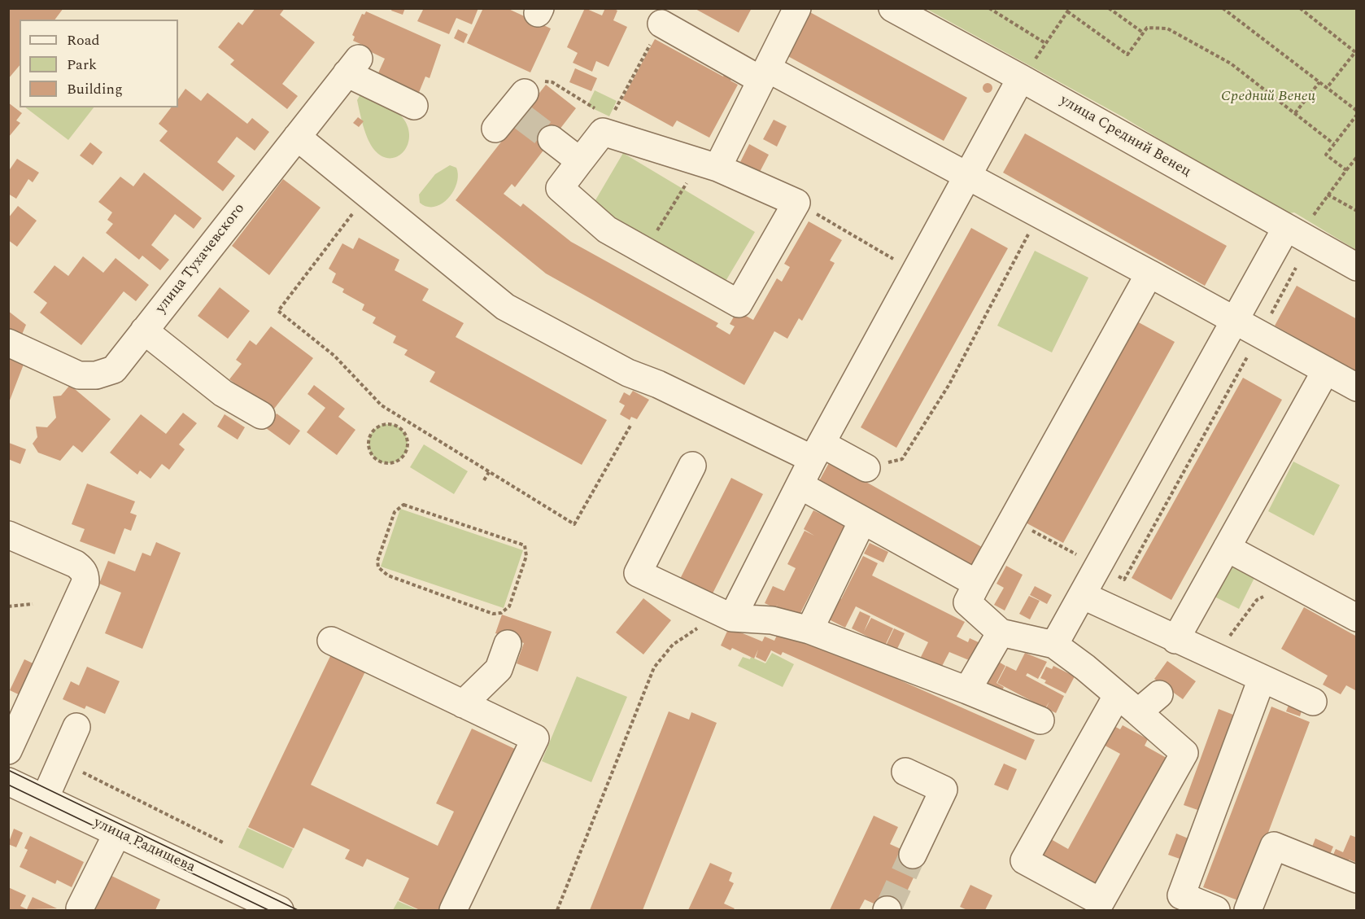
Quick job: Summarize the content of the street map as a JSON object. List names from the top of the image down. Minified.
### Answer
{"streets":{"street":["улица Средний Венец","улица Тухачевского","улица Радищева"]},"parks":["Средний Венец"],"legend":["Road","Park","Building"]}
